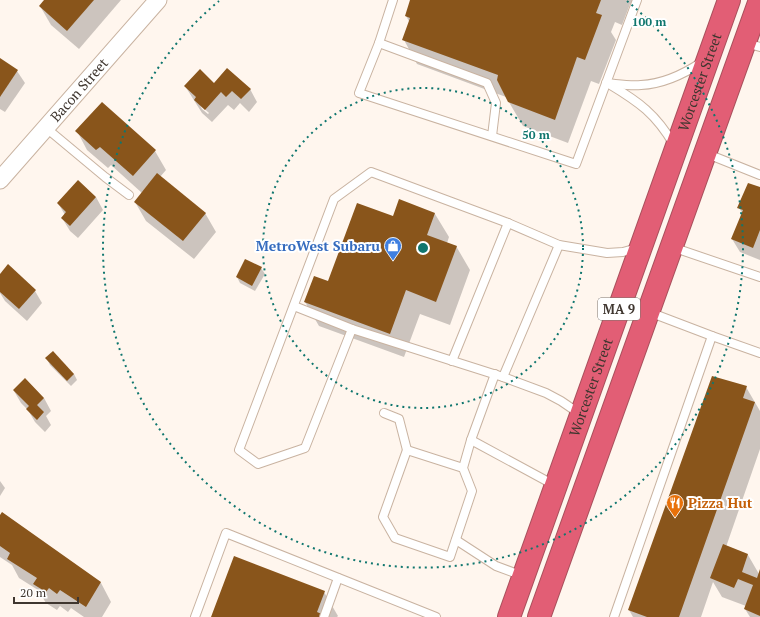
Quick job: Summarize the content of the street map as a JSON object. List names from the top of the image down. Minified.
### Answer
{"streets":{"highway":["Worcester Street","MA 9"],"street":["Bacon Street"]},"places":{"shop":["MetroWest Subaru"],"restaurant":["Pizza Hut"]},"scale_bar":"20 m","rings":["100 m","50 m"]}
